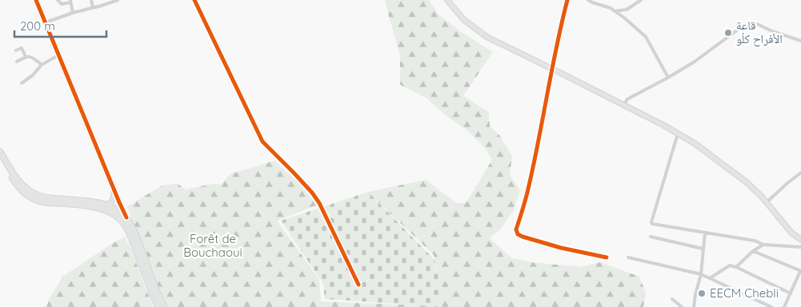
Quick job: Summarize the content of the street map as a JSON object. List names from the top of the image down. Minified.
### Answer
{"parks":["Forêt de Bouchaoui"],"places":["قاعة الأفراح كلّو","EECM Chebli"],"scale_bar":"200 m"}
